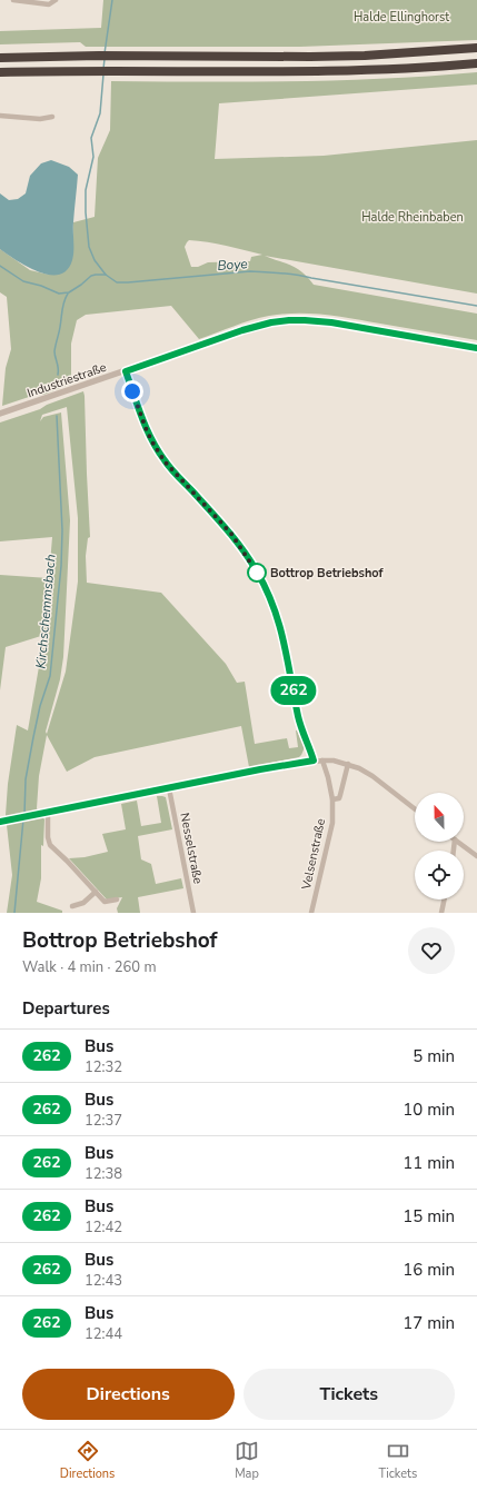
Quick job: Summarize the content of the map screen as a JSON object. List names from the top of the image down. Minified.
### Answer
{"streets":{"street":["Industriestraße","Nesselstraße","Velsenstraße"]},"water":["Boye","Kirchschemmsbach"],"parks":["Halde Ellinghorst","Halde Rheinbaben"],"places":["Bottrop Betriebshof"],"lines":["bus line 262"],"north":"top","page":{"on_map":"262","heading":[["Bottrop Betriebshof","Walk · 4 min · 260 m"],"Departures"],"list":[{"mark":"262","name":"Bus","note":"12:32","value":"5 min"},{"mark":"262","name":"Bus","note":"12:37","value":"10 min"},{"mark":"262","name":"Bus","note":"12:38","value":"11 min"},{"mark":"262","name":"Bus","note":"12:42","value":"15 min"},{"mark":"262","name":"Bus","note":"12:43","value":"16 min"},{"mark":"262","name":"Bus","note":"12:44","value":"17 min"}],"buttons":["Directions","Tickets"],"tabs":["Directions","Map","Tickets"]}}
